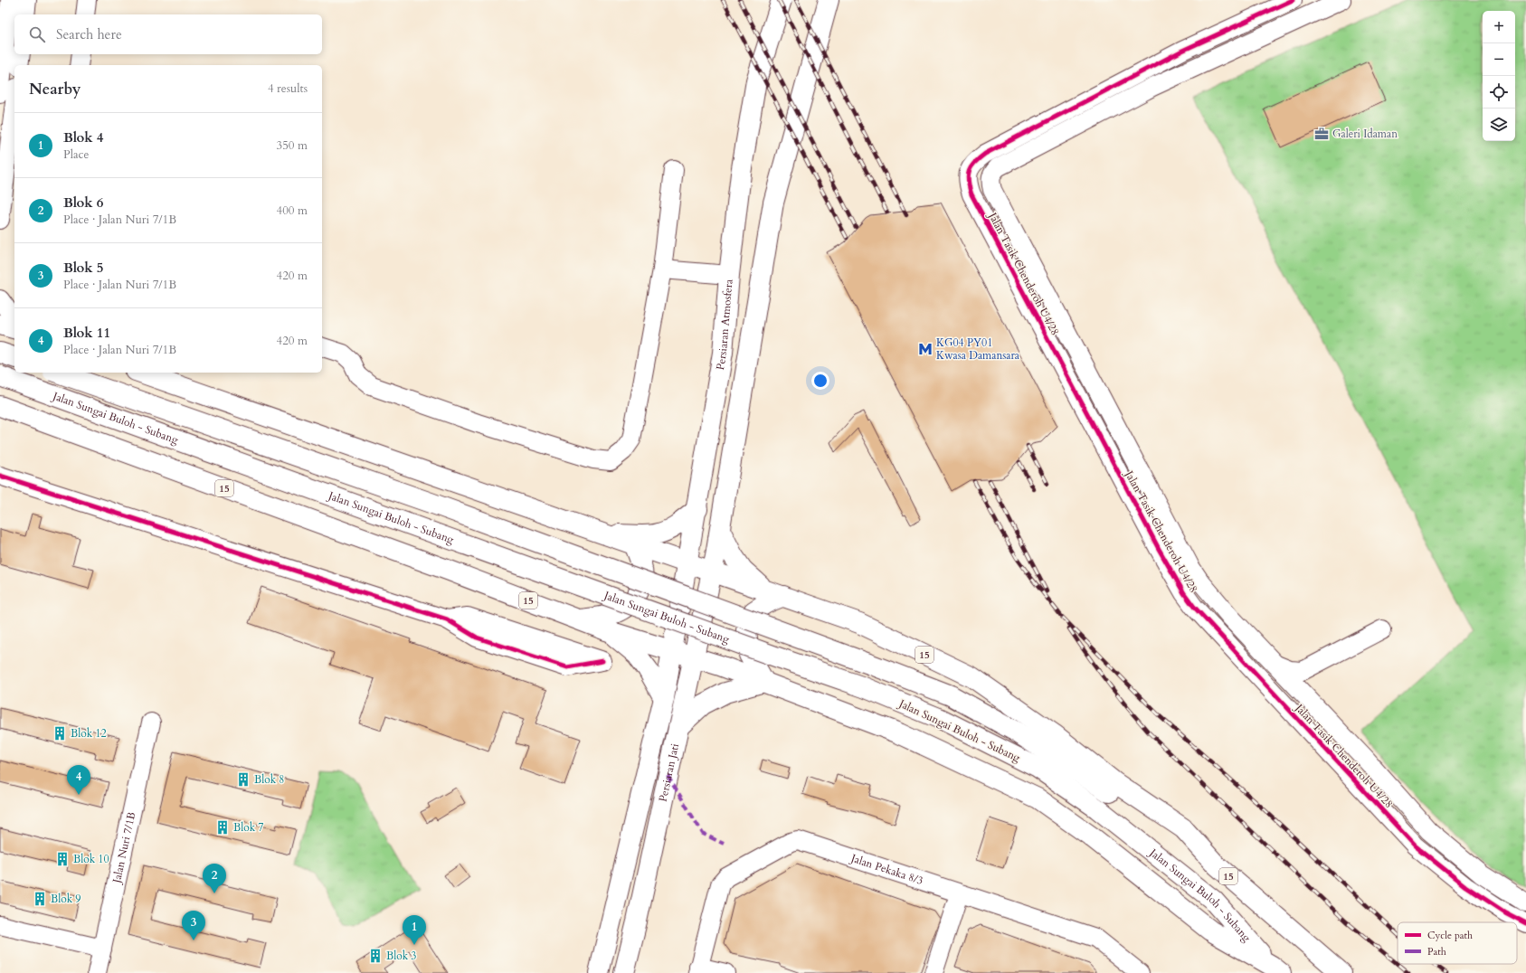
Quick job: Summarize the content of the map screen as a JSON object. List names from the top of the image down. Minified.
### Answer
{"streets":{"main road":["Persiaran Atmosfera","Jalan Sungai Buloh - Subang","15","Persiaran Jati"],"street":["Jalan Tasik Chenderoh U4/28","Jalan Nuri 7/1B","Jalan Pekaka 8/3"]},"crossings":[["Persiaran Atmosfera","Jalan Sungai Buloh - Subang"],["Persiaran Atmosfera","Persiaran Jati"],["Jalan Sungai Buloh - Subang","Persiaran Jati"]],"places":{"office":["Galeri Idaman"],"metro station":["KG04 PY01 Kwasa Damansara"],"building":["Blok 12","Blok 8","Blok 7","Blok 10","Blok 9","Blok 3"]},"legend":["Cycle path","Path"],"page":{"map_buttons":["+","−"],"search":"Search here","heading":["Nearby","4 results"],"list":[{"mark":"1","name":"Blok 4","note":"Place","value":"350 m"},{"mark":"2","name":"Blok 6","note":"Place · Jalan Nuri 7/1B","value":"400 m"},{"mark":"3","name":"Blok 5","note":"Place · Jalan Nuri 7/1B","value":"420 m"},{"mark":"4","name":"Blok 11","note":"Place · Jalan Nuri 7/1B","value":"420 m"}],"pins":["4","2","3","1"]}}
